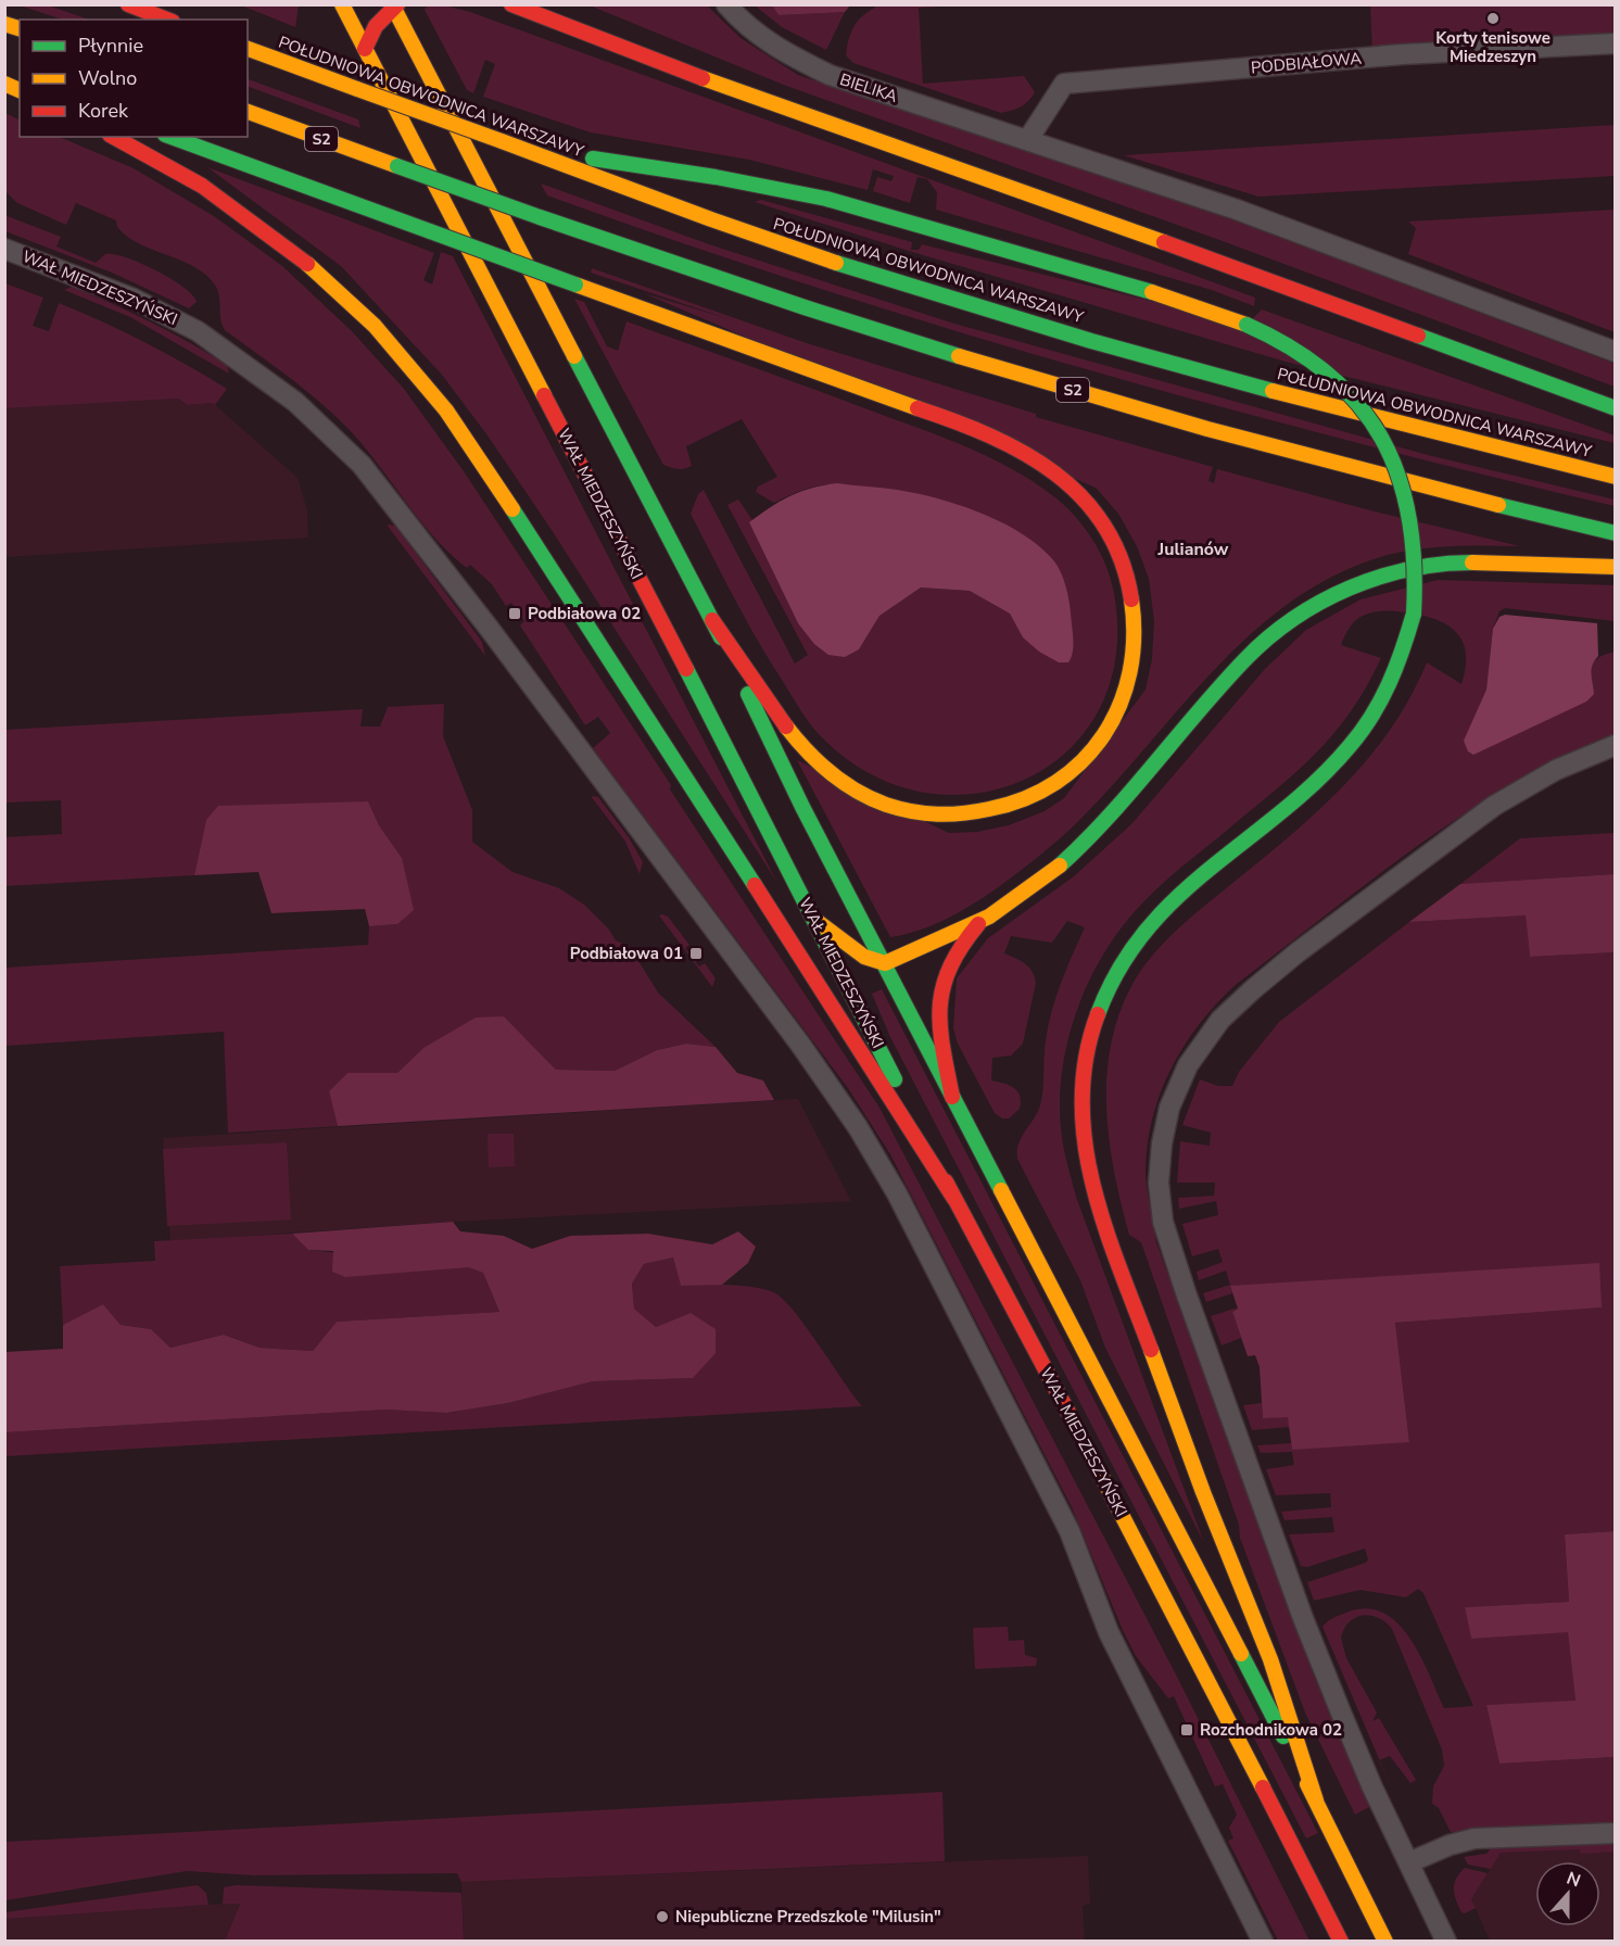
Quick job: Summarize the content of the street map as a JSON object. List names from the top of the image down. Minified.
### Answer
{"streets":{"main road":["POŁUDNIOWA OBWODNICA WARSZAWY","S2","WAŁ MIEDZESZYŃSKI"],"street":["PODBIAŁOWA","BIELIKA"]},"crossings":[["PODBIAŁOWA","BIELIKA"]],"districts":["Julianów"],"places":{"other":["Korty tenisowe Miedzeszyn","Niepubliczne Przedszkole \"Milusin\""],"transit":["Podbiałowa 02","Podbiałowa 01","Rozchodnikowa 02"]},"legend":["Płynnie","Wolno","Korek"],"north":"top"}
